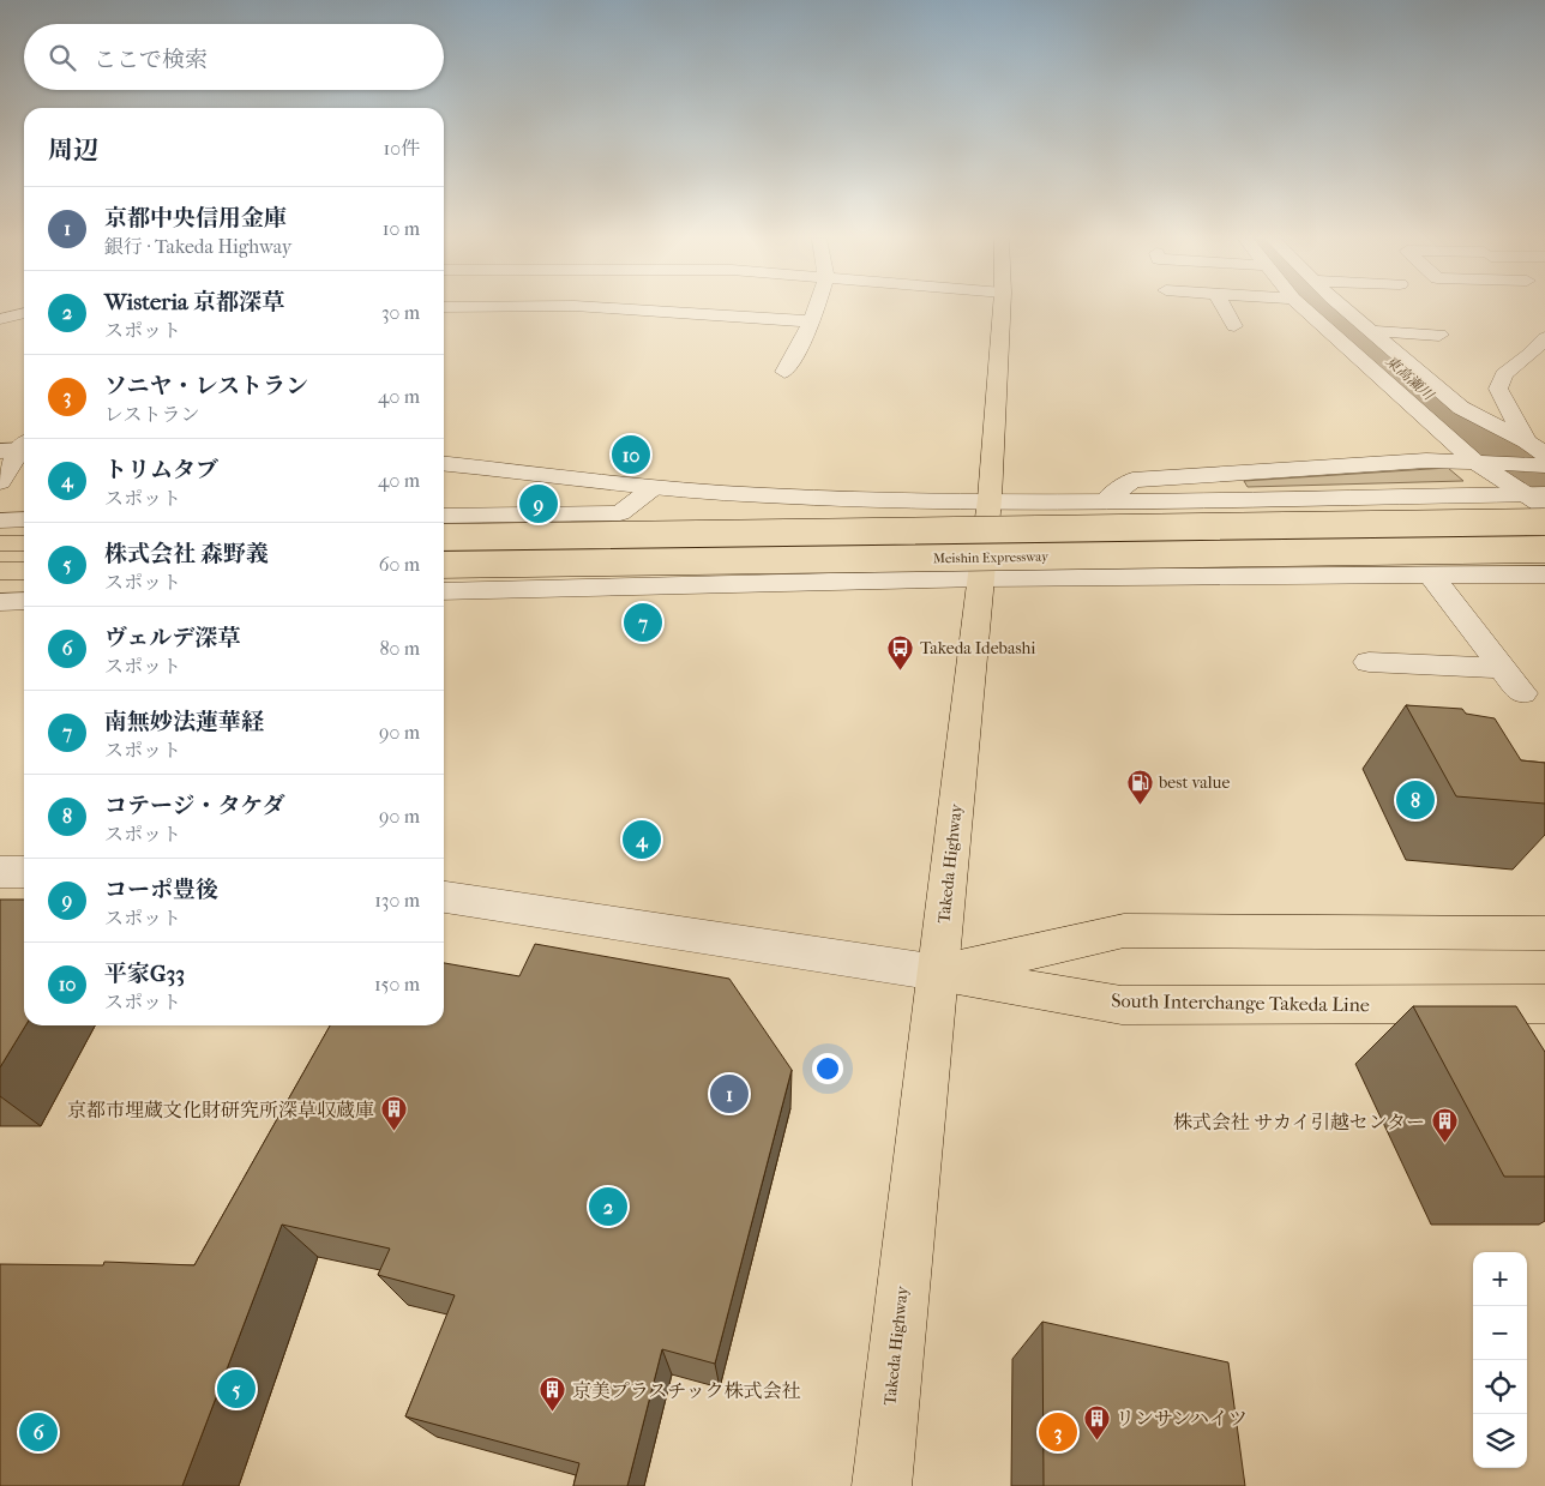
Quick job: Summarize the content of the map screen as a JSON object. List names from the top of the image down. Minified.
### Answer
{"streets":{"main road":["Meishin Expressway","Takeda Highway","South Interchange Takeda Line"]},"crossings":[["Takeda Highway","South Interchange Takeda Line"]],"water":["東高瀬川"],"places":{"bus stop":["Takeda Idebashi"],"fuel station":["best value"],"building":["京都市埋蔵文化財研究所深草収蔵庫","株式会社 サカイ引越センター","京美プラスチック株式会社","リンサンハイツ"]},"page":{"search":"ここで検索","heading":["周辺","10件"],"list":[{"mark":"1","name":"京都中央信用金庫","note":"銀行 · Takeda Highway","value":"10 m"},{"mark":"2","name":"Wisteria 京都深草","note":"スポット","value":"30 m"},{"mark":"3","name":"ソニヤ・レストラン","note":"レストラン","value":"40 m"},{"mark":"4","name":"トリムタブ","note":"スポット","value":"40 m"},{"mark":"5","name":"株式会社 森野義","note":"スポット","value":"60 m"},{"mark":"6","name":"ヴェルデ深草","note":"スポット","value":"80 m"},{"mark":"7","name":"南無妙法蓮華経","note":"スポット","value":"90 m"},{"mark":"8","name":"コテージ・タケダ","note":"スポット","value":"90 m"},{"mark":"9","name":"コーポ豊後","note":"スポット","value":"130 m"},{"mark":"10","name":"平家G33","note":"スポット","value":"150 m"}],"pins":["10","9","7","8","4","1","2","5","3","6"],"map_buttons":["+","−"]}}
